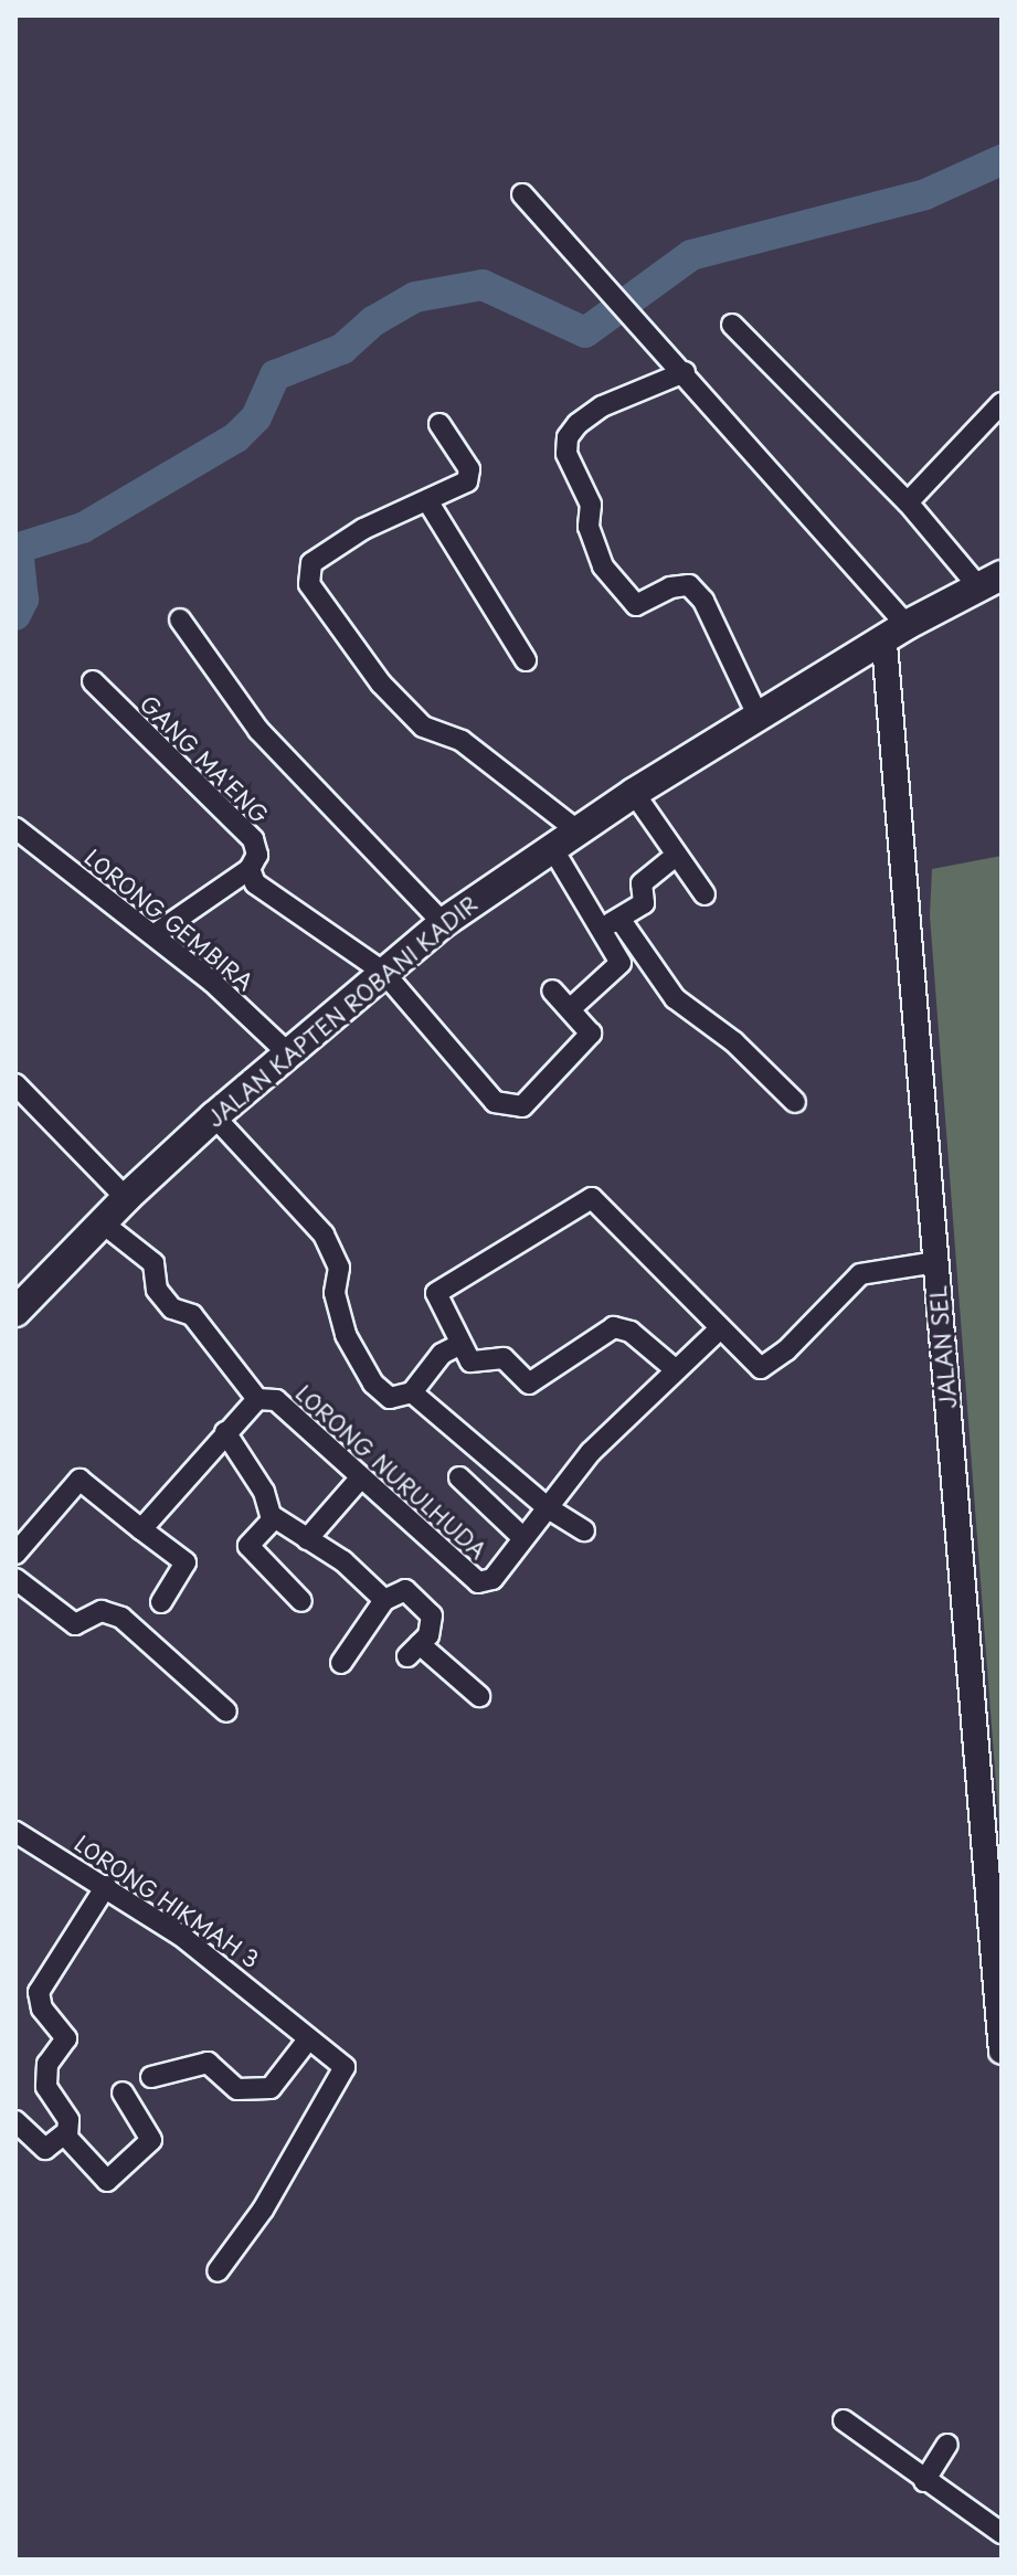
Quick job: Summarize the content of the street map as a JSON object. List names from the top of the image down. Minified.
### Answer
{"streets":{"main road":["JALAN KAPTEN ROBANI KADIR"],"street":["GANG MA'ENG","LORONG GEMBIRA","JALAN SEL","LORONG NURULHUDA","LORONG HIKMAH 3"]},"crossings":[["LORONG GEMBIRA","JALAN KAPTEN ROBANI KADIR"],["JALAN KAPTEN ROBANI KADIR","JALAN SEL"],["JALAN KAPTEN ROBANI KADIR","LORONG NURULHUDA"]]}
